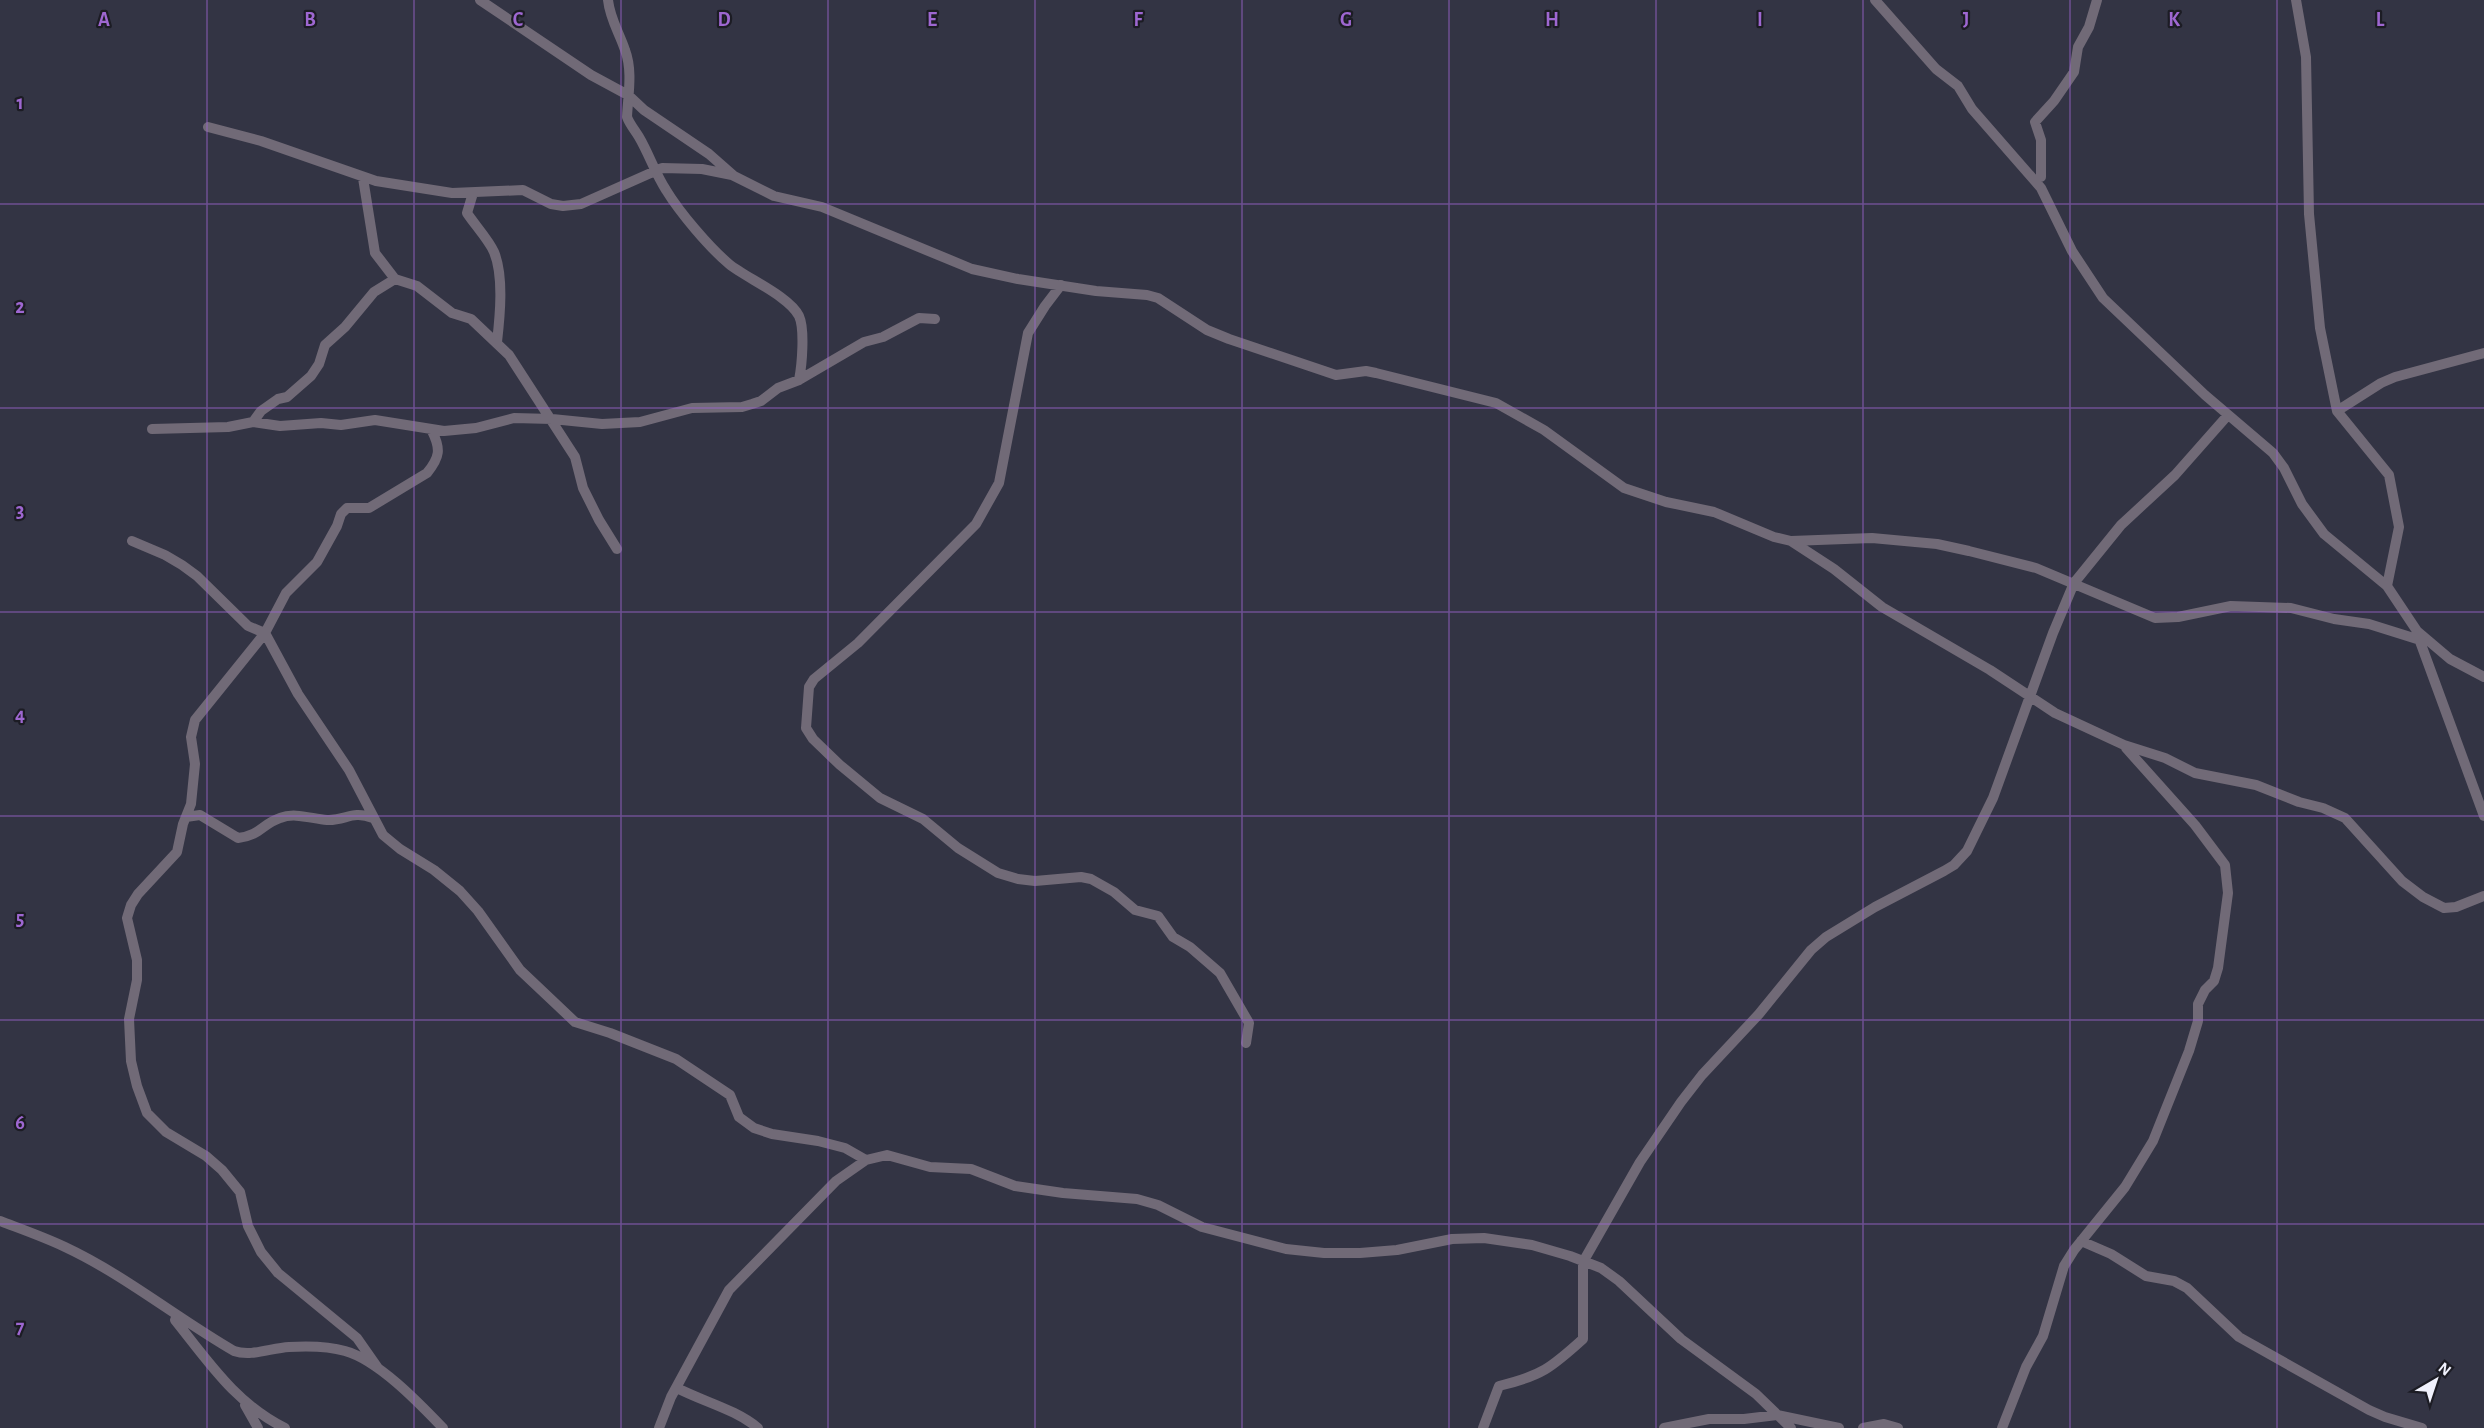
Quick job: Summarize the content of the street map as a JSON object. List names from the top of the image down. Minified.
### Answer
{"north":"top right","grid":{"columns":["A","B","C","D","E","F","G","H","I","J","K","L"],"rows":["1","2","3","4","5","6","7"]}}
